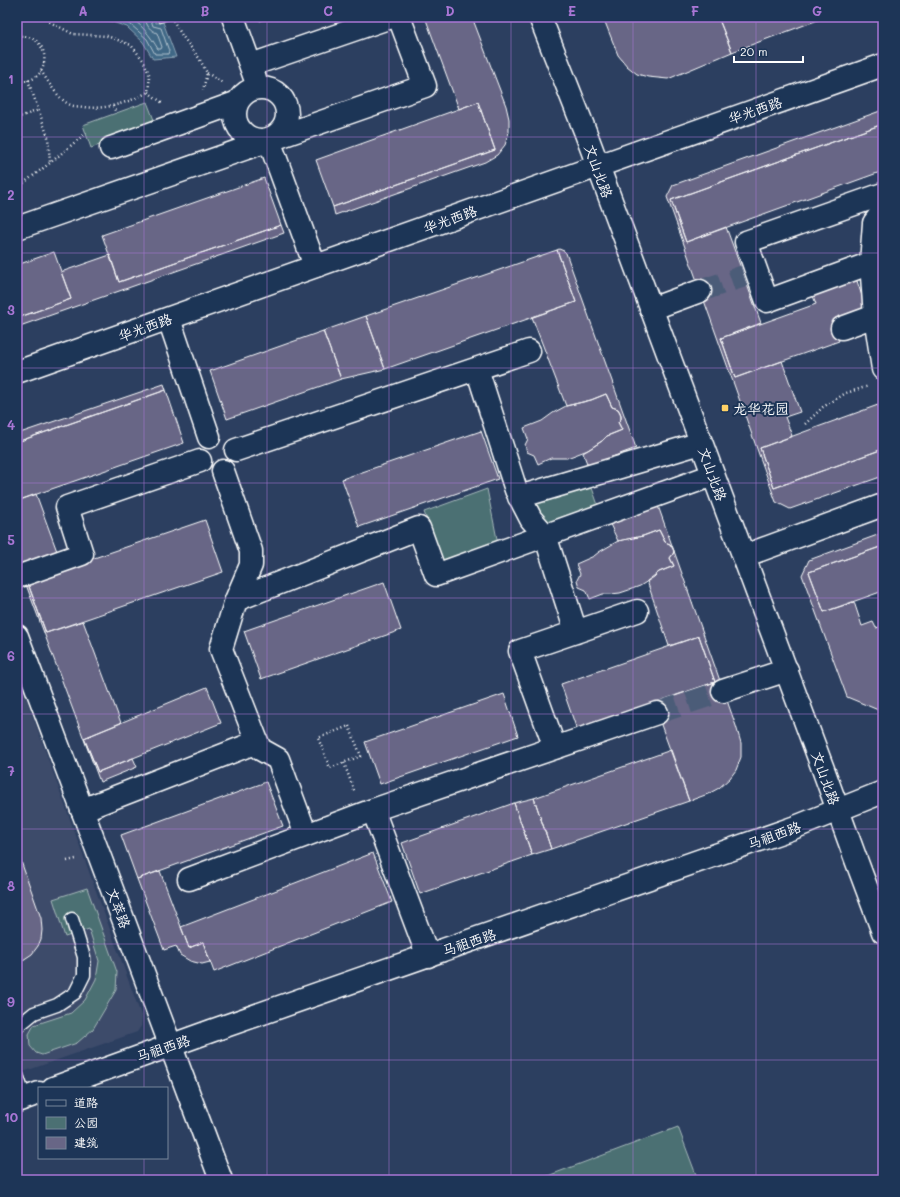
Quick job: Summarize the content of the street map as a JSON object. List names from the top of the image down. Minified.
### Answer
{"streets":{"street":["华光西路","文山北路","马祖西路","文萃路"]},"crossings":[["华光西路","文山北路"],["文山北路","马祖西路"],["马祖西路","文萃路"]],"places":{"transit":["龙华花园"]},"legend":["道路","公园","建筑"],"scale_bar":"20 m","grid":{"columns":["A","B","C","D","E","F","G"],"rows":["1","2","3","4","5","6","7","8","9","10"]}}
